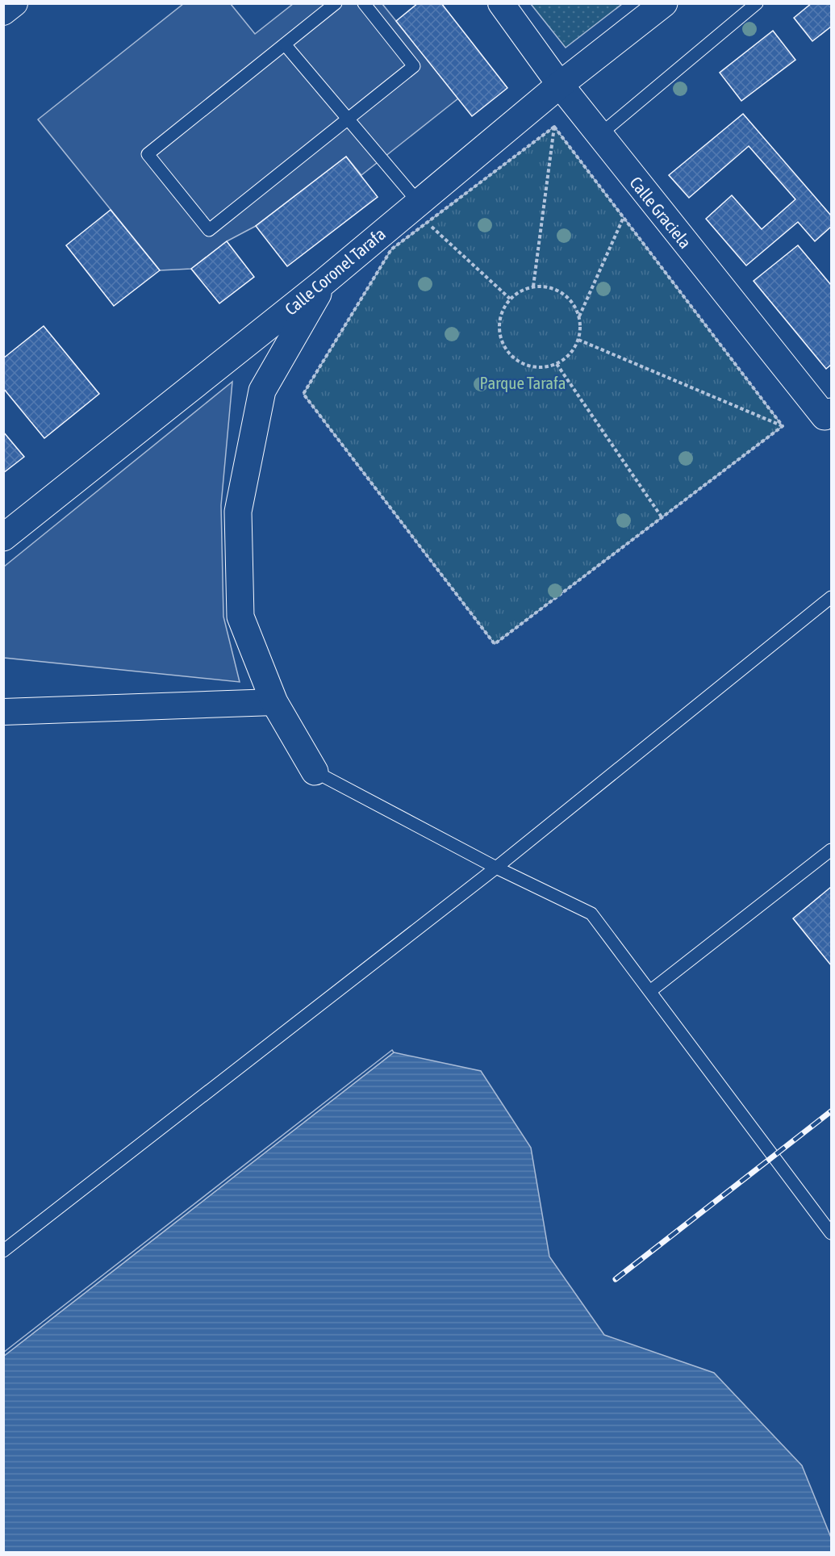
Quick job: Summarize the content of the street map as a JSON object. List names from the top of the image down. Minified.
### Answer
{"streets":{"street":["Calle Graciela","Calle Coronel Tarafa"]},"crossings":[["Calle Graciela","Calle Coronel Tarafa"]],"parks":["Parque Tarafa"]}
